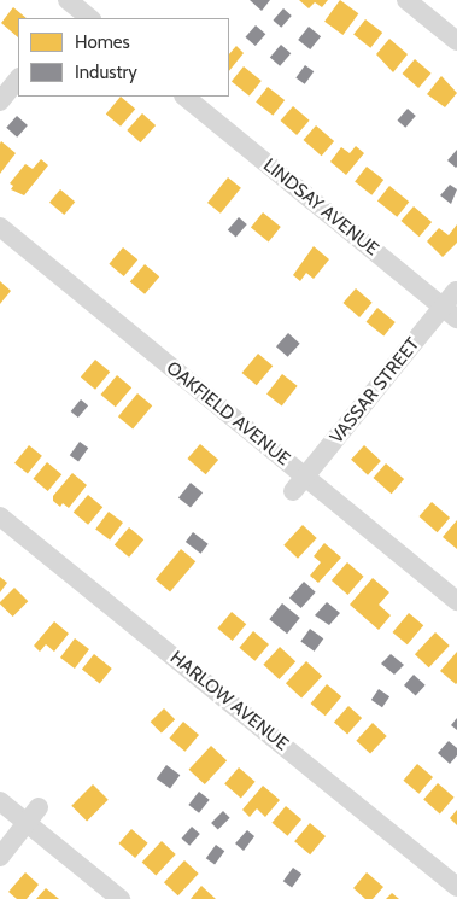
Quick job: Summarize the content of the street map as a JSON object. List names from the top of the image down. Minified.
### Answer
{"streets":{"street":["LINDSAY AVENUE","VASSAR STREET","OAKFIELD AVENUE","HARLOW AVENUE"]},"crossings":[["LINDSAY AVENUE","VASSAR STREET"],["VASSAR STREET","OAKFIELD AVENUE"]],"legend":["Homes","Industry"]}
